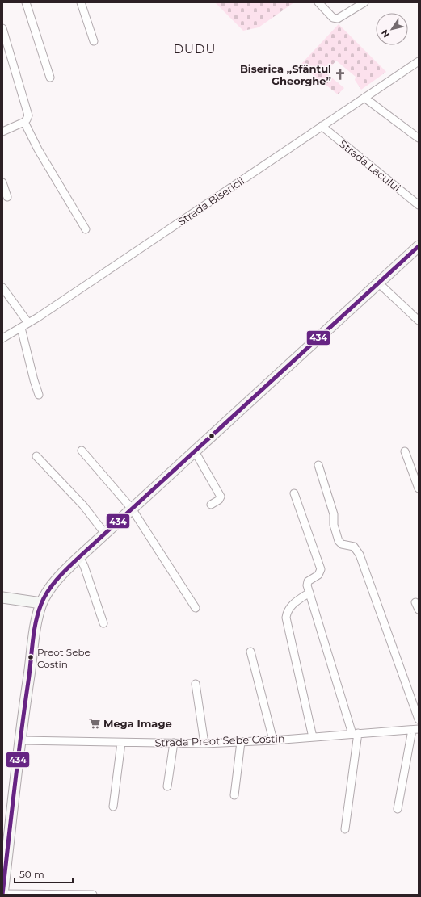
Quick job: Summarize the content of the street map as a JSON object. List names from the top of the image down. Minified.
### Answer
{"streets":{"street":["Strada Lacului","Strada Bisericii","Strada Preot Sebe Costin"]},"crossings":[["Strada Lacului","Strada Bisericii"]],"districts":["DUDU"],"places":{"church":["Biserica „Sfântul Gheorghe”"],"other":["Preot Sebe Costin"],"supermarket":["Mega Image"]},"lines":["transit line 434"],"scale_bar":"50 m","north":"bottom left"}
